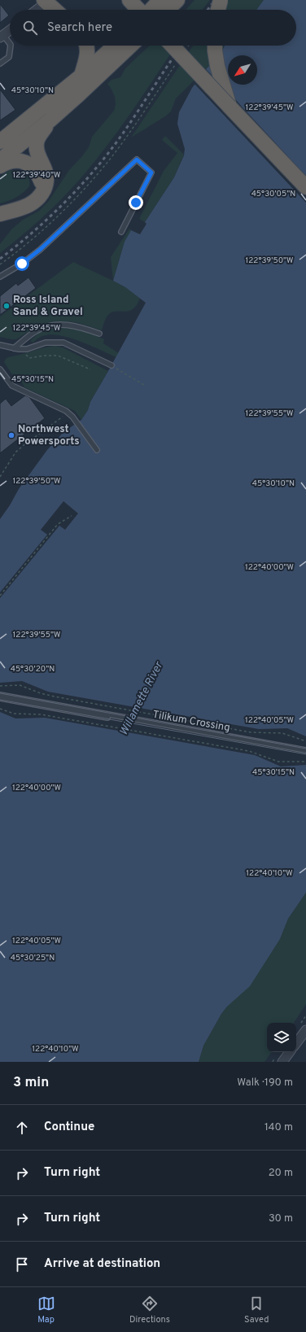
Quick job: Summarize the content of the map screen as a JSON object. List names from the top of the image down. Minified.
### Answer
{"streets":{"lane":["Tilikum Crossing"]},"water":["Willamette River"],"places":["Ross Island Sand & Gravel","Northwest Powersports"],"north":"bottom left","page":{"search":"Search here","heading":["3 min","Walk · 190 m"],"list":[["Continue","140 m"],["Turn right","20 m"],["Turn right","30 m"],"Arrive at destination"],"nav":["Map","Directions","Saved"]},"coordinates":["45°30'10\"N","122°39'45\"W","122°39'40\"W","45°30'05\"N","122°39'50\"W","45°30'15\"N","122°39'55\"W","122°40'00\"W","45°30'20\"N","122°40'05\"W","122°40'10\"W","45°30'25\"N"]}
